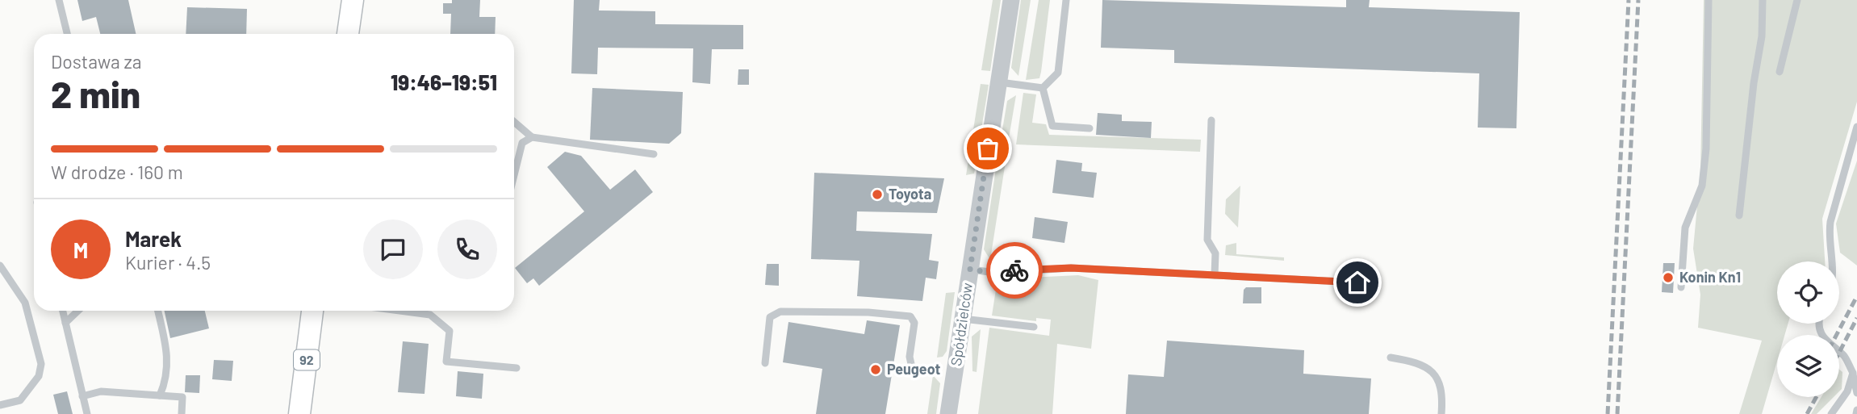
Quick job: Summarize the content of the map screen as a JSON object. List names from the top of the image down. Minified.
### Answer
{"streets":{"main road":["92"],"street":["Spółdzielców"]},"places":["Toyota","Konin Kn1","Peugeot"],"page":{"heading":["2 min","Dostawa za","19:46–19:51"],"panel":["Marek","Kurier · 4.5"],"bar":"W drodze · 160 m","round":"M"}}
